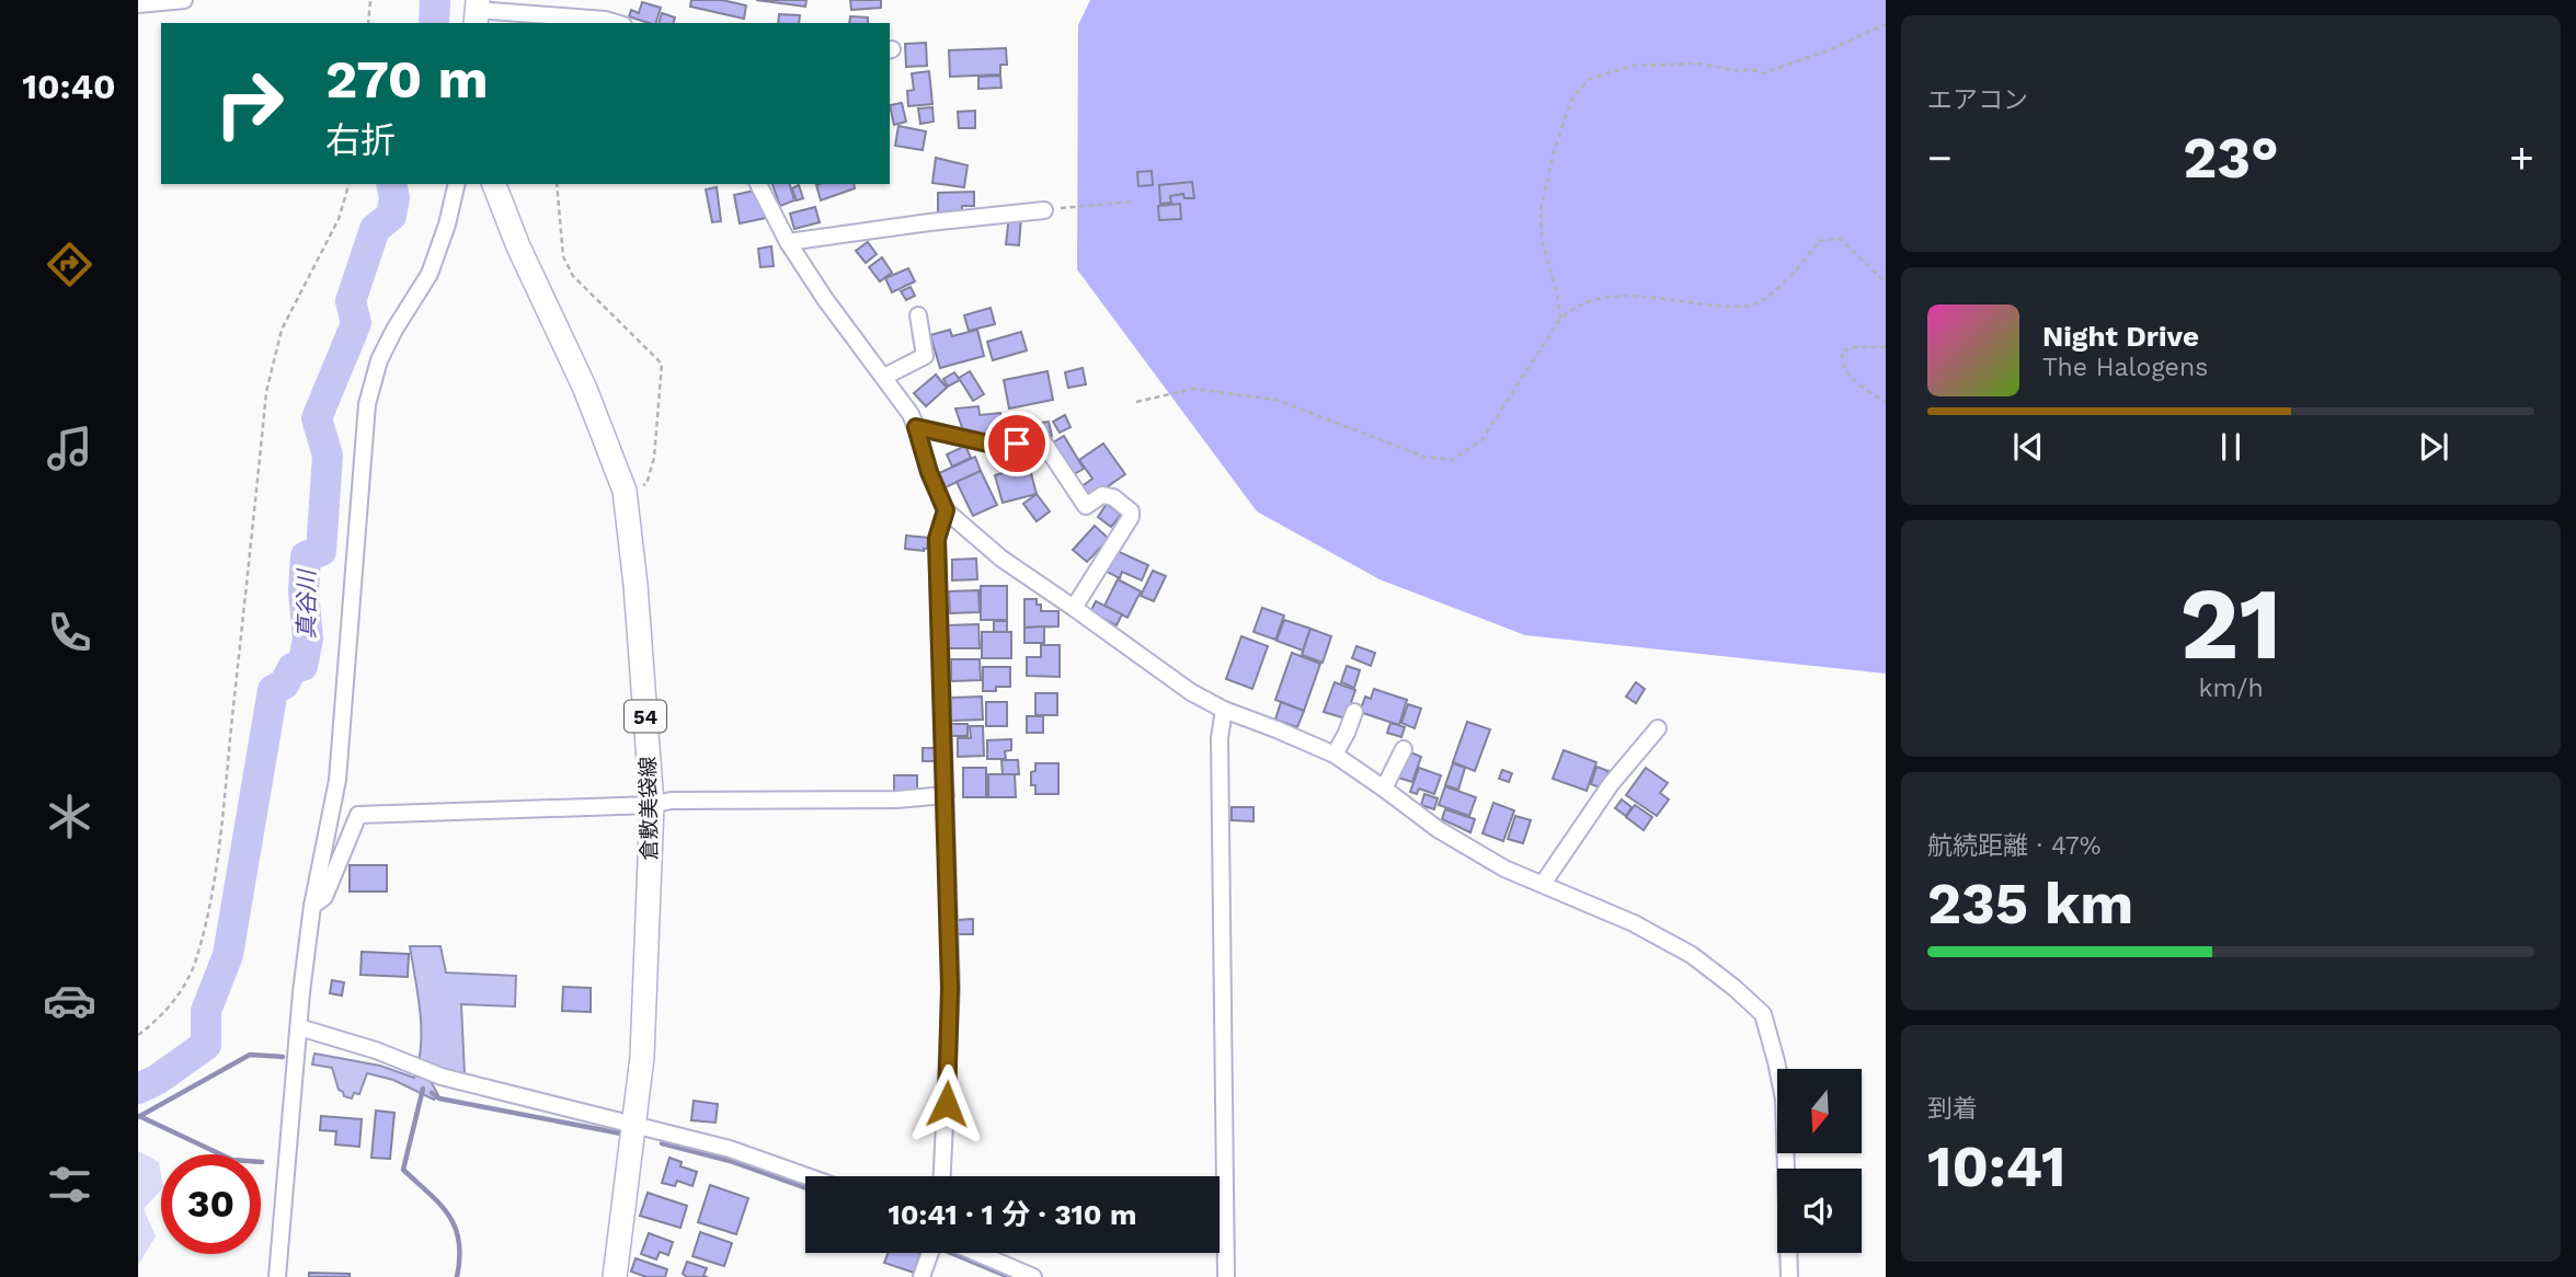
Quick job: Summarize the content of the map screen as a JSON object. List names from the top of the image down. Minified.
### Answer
{"streets":{"main road":["54","倉敷美袋線"]},"water":["真谷川"],"north":"bottom","page":{"tabs":"10:40","tile":["エアコン",["21","km/h"],["航続距離 · 47%","235 km"],["到着","10:41"]],"turn":["270 m","右折"],"heat":["−","23°","+"],"song":["Night Drive","The Halogens"],"limit":"30","trip":"10:41 · 1 分 · 310 m"}}
